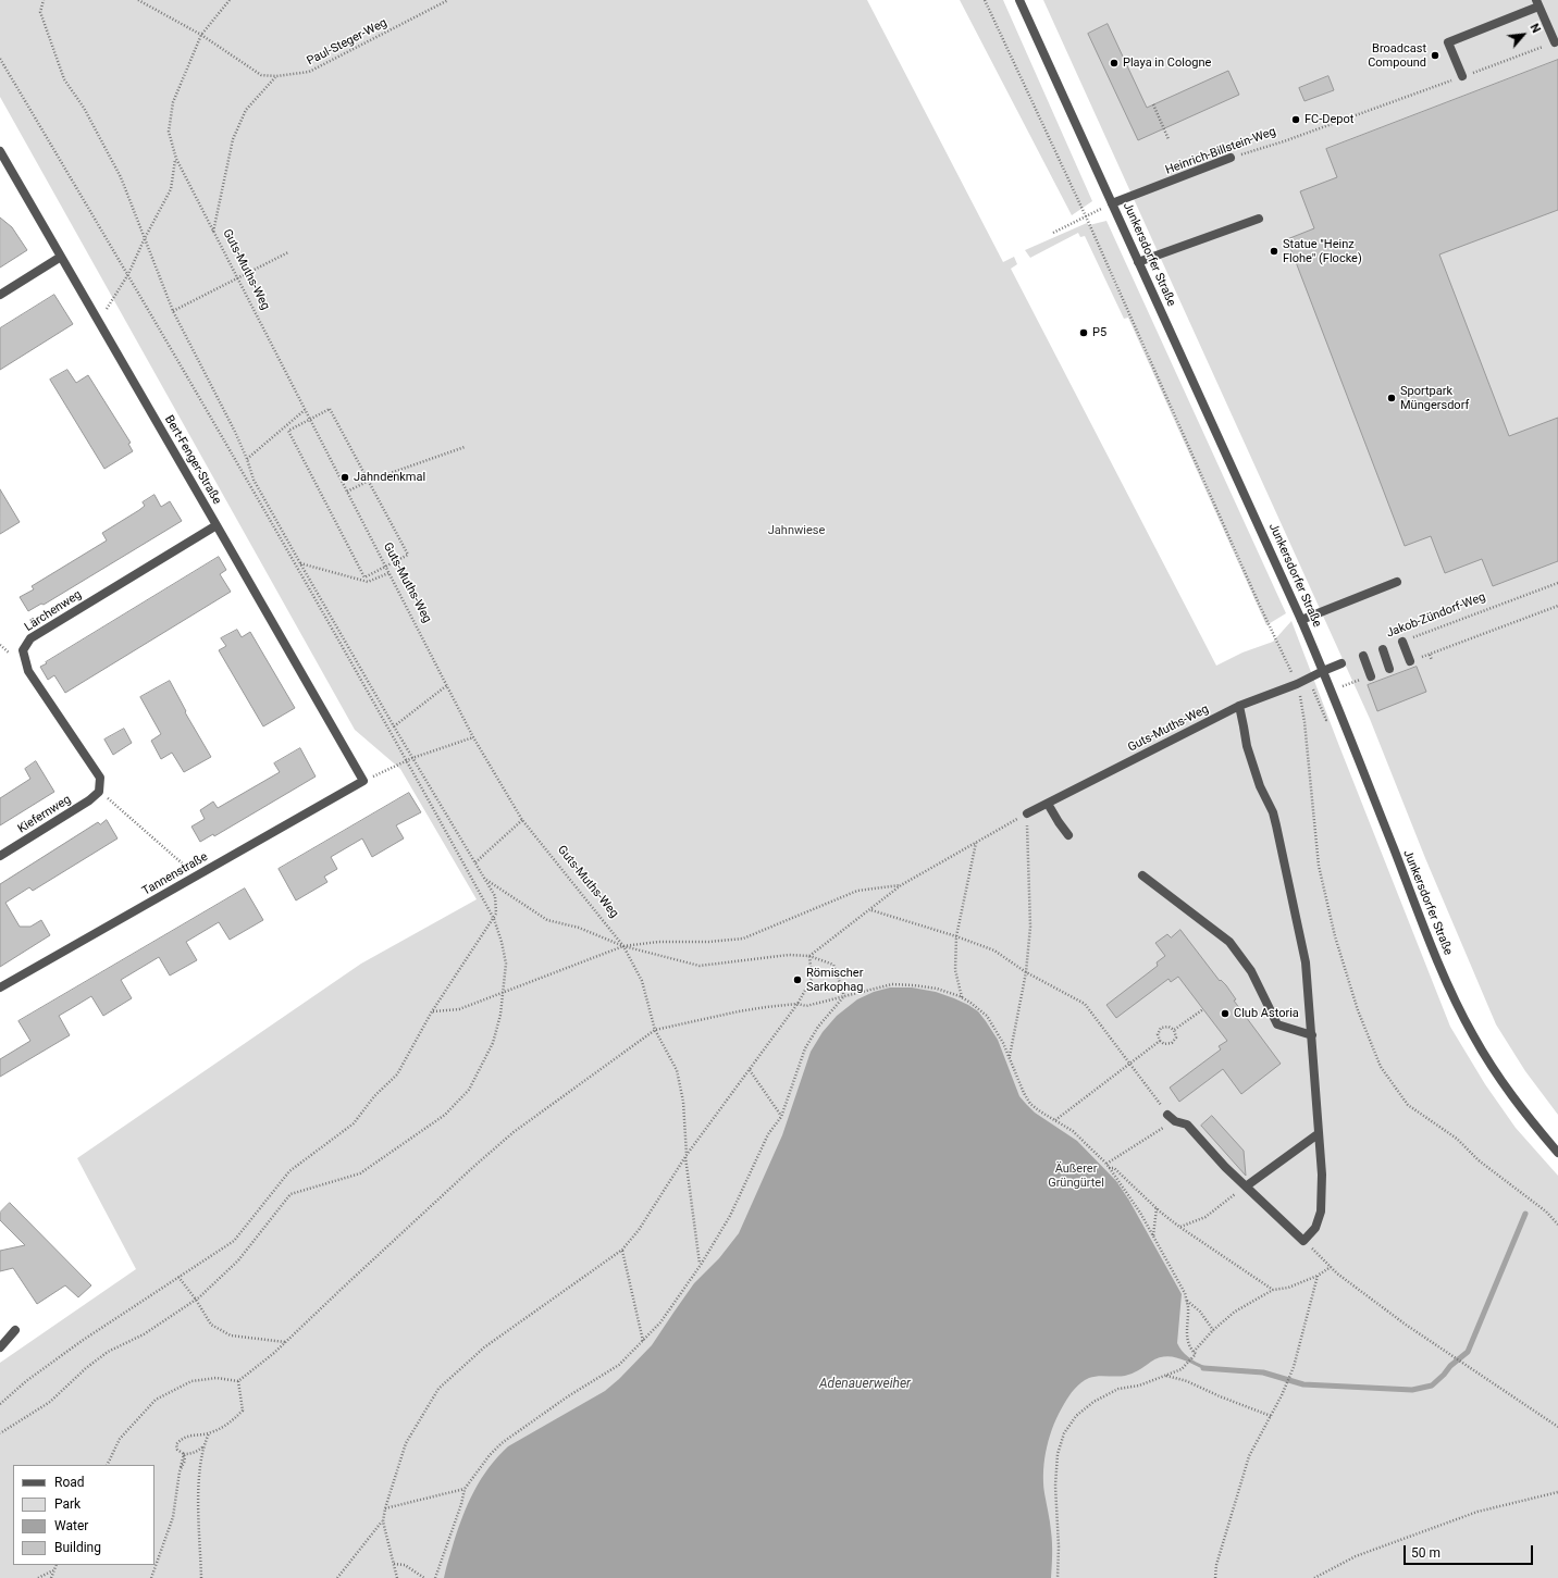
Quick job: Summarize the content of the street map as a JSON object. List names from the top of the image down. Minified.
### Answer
{"streets":{"street":["Heinrich-Billstein-Weg","Junkersdorfer Straße","Guts-Muths-Weg","Bert-Fenger-Straße","Lärchenweg","Kiefernweg","Tannenstraße"],"path":["Paul-Steger-Weg","Jakob-Zündorf-Weg"]},"crossings":[["Paul-Steger-Weg","Guts-Muths-Weg"],["Heinrich-Billstein-Weg","Junkersdorfer Straße"],["Junkersdorfer Straße","Guts-Muths-Weg"],["Bert-Fenger-Straße","Lärchenweg"],["Bert-Fenger-Straße","Tannenstraße"],["Lärchenweg","Kiefernweg"]],"water":["Adenauerweiher"],"parks":["Jahnwiese","Äußerer Grüngürtel"],"places":["Broadcast Compound","Playa in Cologne","FC-Depot","Statue \"Heinz Flohe\" (Flocke)","P5","Sportpark Müngersdorf","Jahndenkmal","Römischer Sarkophag","Club Astoria"],"legend":["Road","Park","Water","Building"],"scale_bar":"50 m","north":"top right"}
